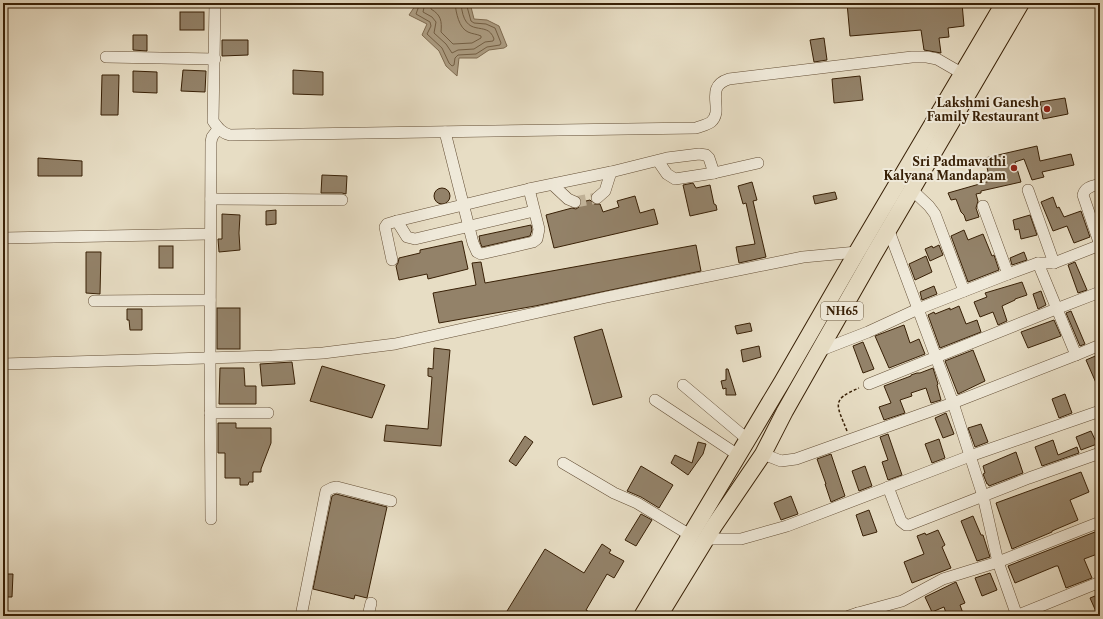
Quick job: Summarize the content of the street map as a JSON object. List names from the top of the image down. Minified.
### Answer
{"streets":{"highway":["NH65"]},"places":["Lakshmi Ganesh Family Restaurant","Sri Padmavathi Kalyana Mandapam"]}
